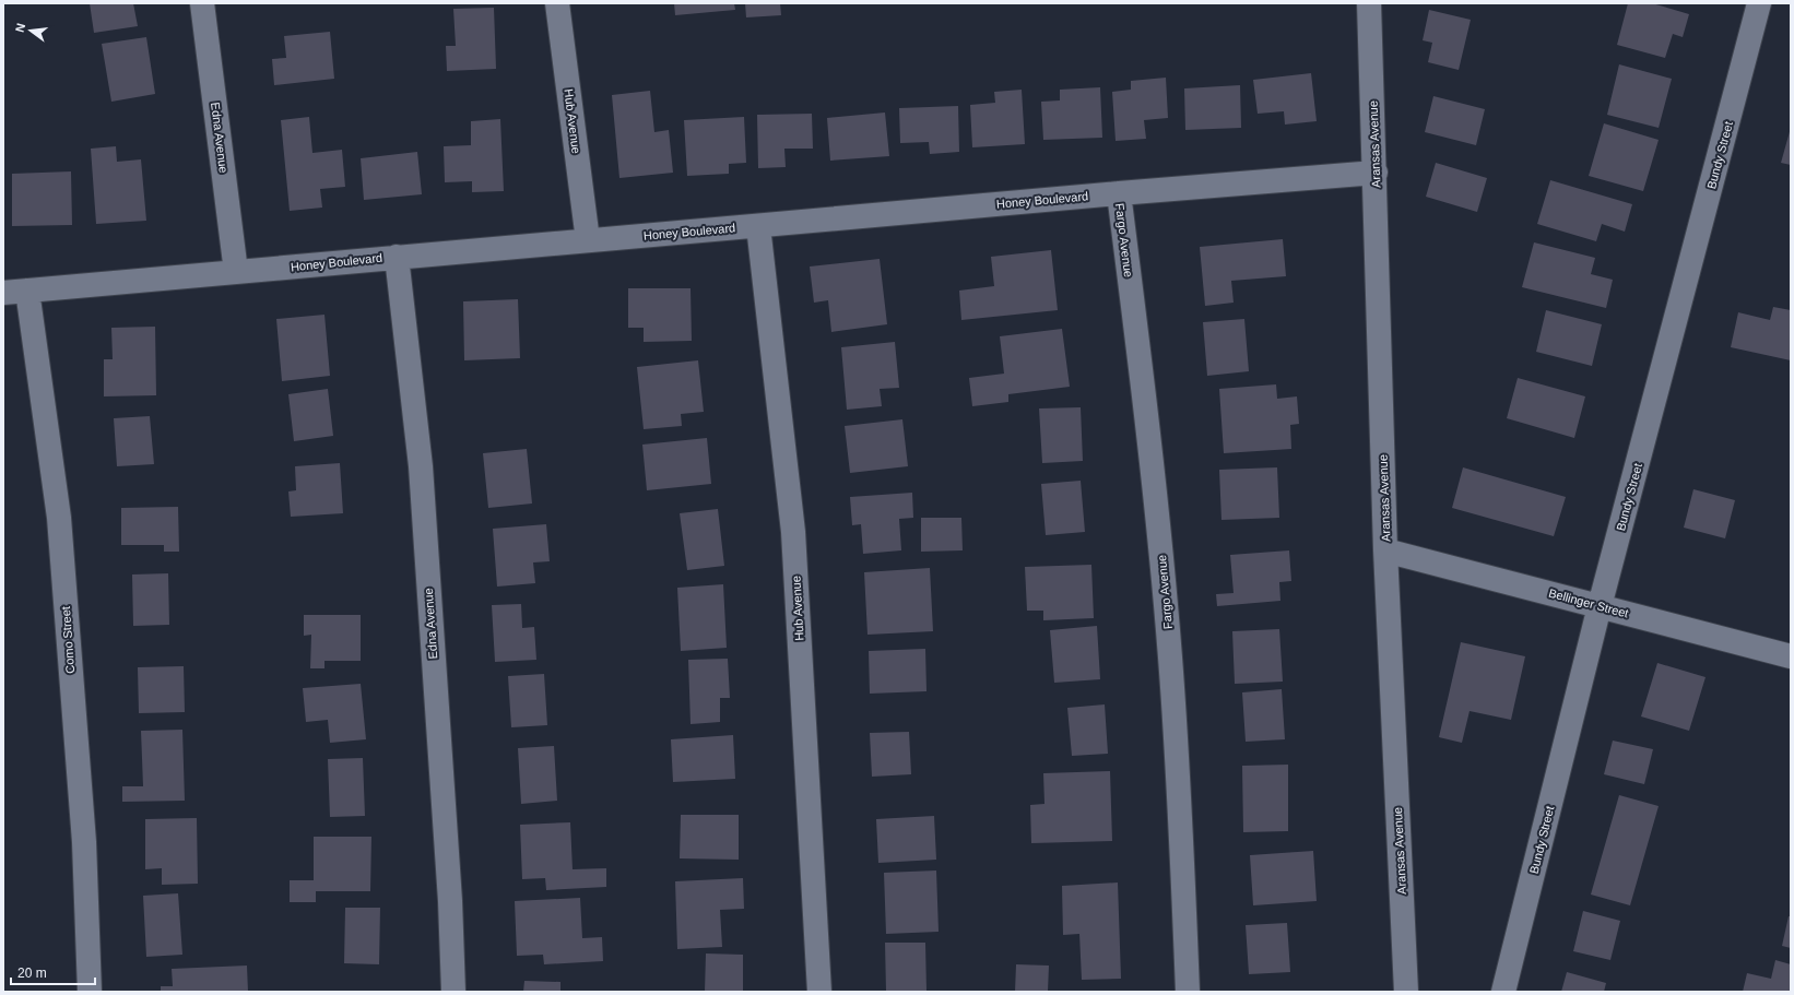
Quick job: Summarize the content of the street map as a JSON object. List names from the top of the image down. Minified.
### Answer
{"streets":{"street":["Hub Avenue","Edna Avenue","Aransas Avenue","Bundy Street","Honey Boulevard","Fargo Avenue","Bellinger Street","Como Street"]},"crossings":[["Hub Avenue","Honey Boulevard"],["Edna Avenue","Honey Boulevard"],["Aransas Avenue","Honey Boulevard"],["Aransas Avenue","Bellinger Street"],["Bundy Street","Bellinger Street"],["Honey Boulevard","Fargo Avenue"],["Honey Boulevard","Como Street"]],"scale_bar":"20 m","north":"left"}
